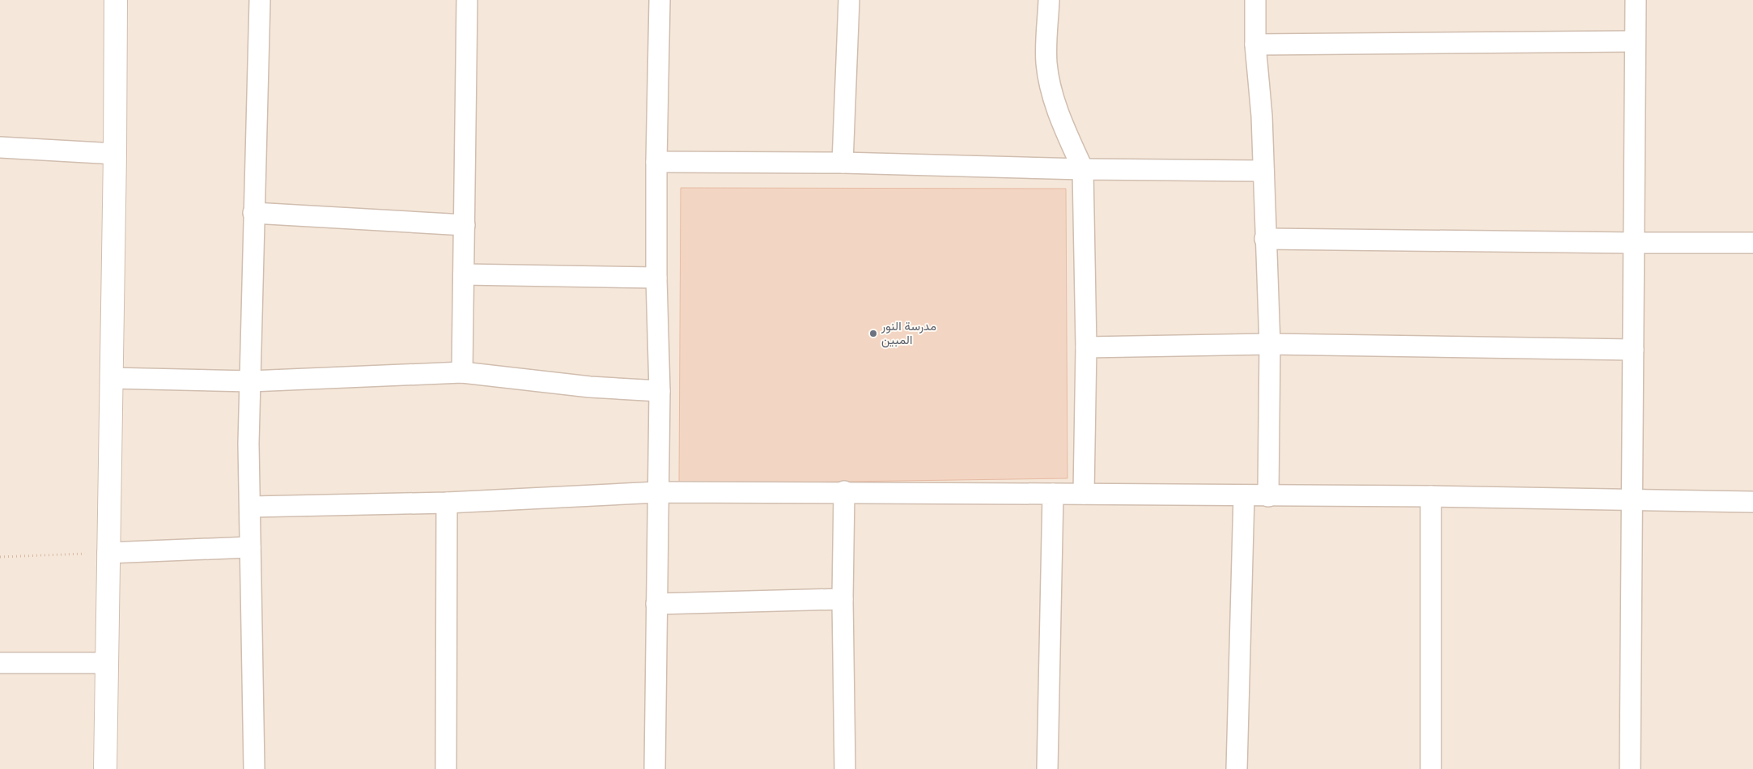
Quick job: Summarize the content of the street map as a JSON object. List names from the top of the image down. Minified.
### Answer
{"places":["مدرسة النور المبين"]}
